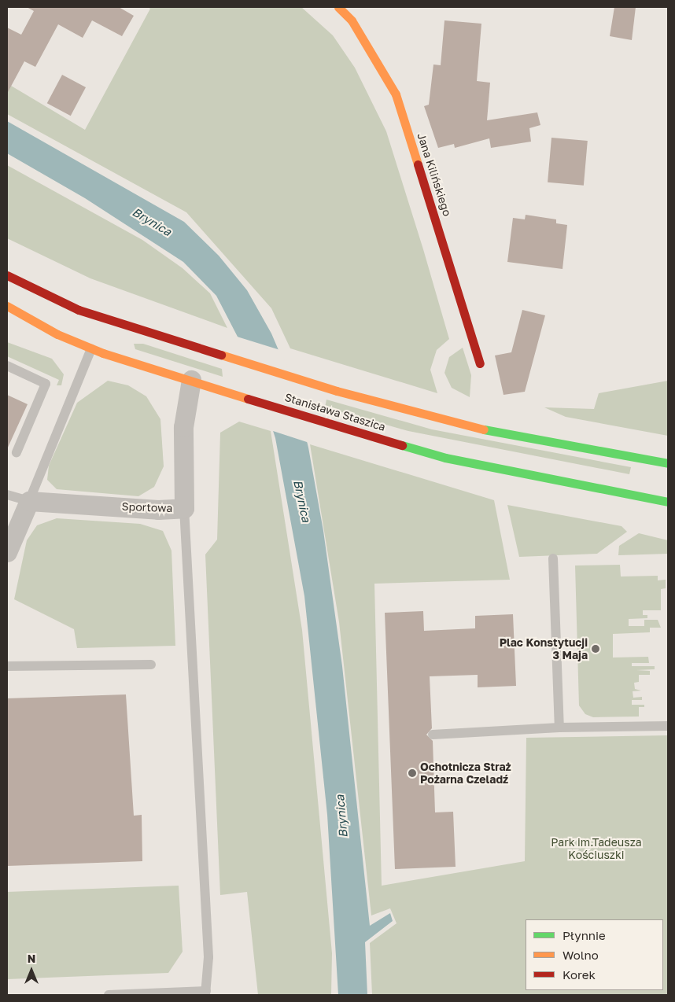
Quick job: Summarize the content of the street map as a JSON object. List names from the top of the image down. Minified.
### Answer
{"streets":{"main road":["Jana Kilińskiego","Stanisława Staszica"],"street":["Sportowa"]},"crossings":[["Stanisława Staszica","Sportowa"]],"water":["Brynica"],"parks":["Park im.Tadeusza Kościuszki"],"places":["Plac Konstytucji 3 Maja","Ochotnicza Straż Pożarna Czeladź"],"legend":["Płynnie","Wolno","Korek"],"north":"top"}
